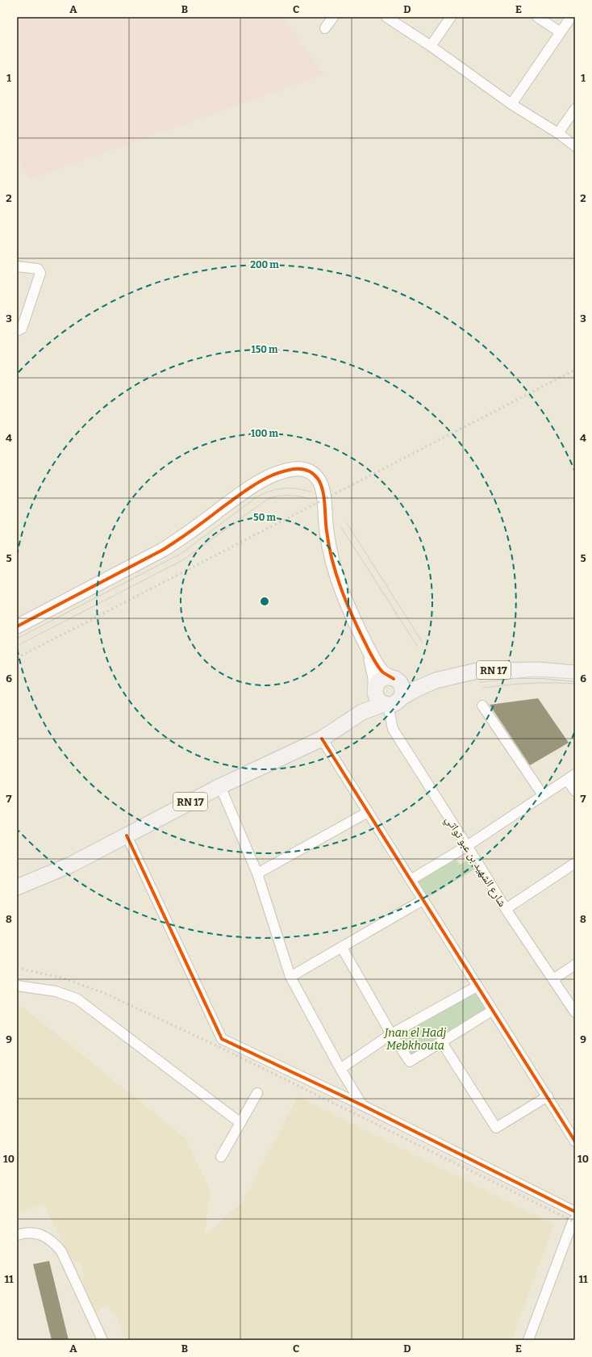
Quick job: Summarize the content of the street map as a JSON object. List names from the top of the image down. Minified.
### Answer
{"streets":{"main road":["RN 17"],"street":["شارع الشهيد بن عبو تواتي"]},"crossings":[["RN 17","شارع الشهيد بن عبو تواتي"]],"parks":["Jnan el Hadj Mebkhouta"],"grid":{"columns":["A","B","C","D","E"],"rows":["1","2","3","4","5","6","7","8","9","10","11"]},"rings":["200 m","150 m","100 m","50 m"]}
